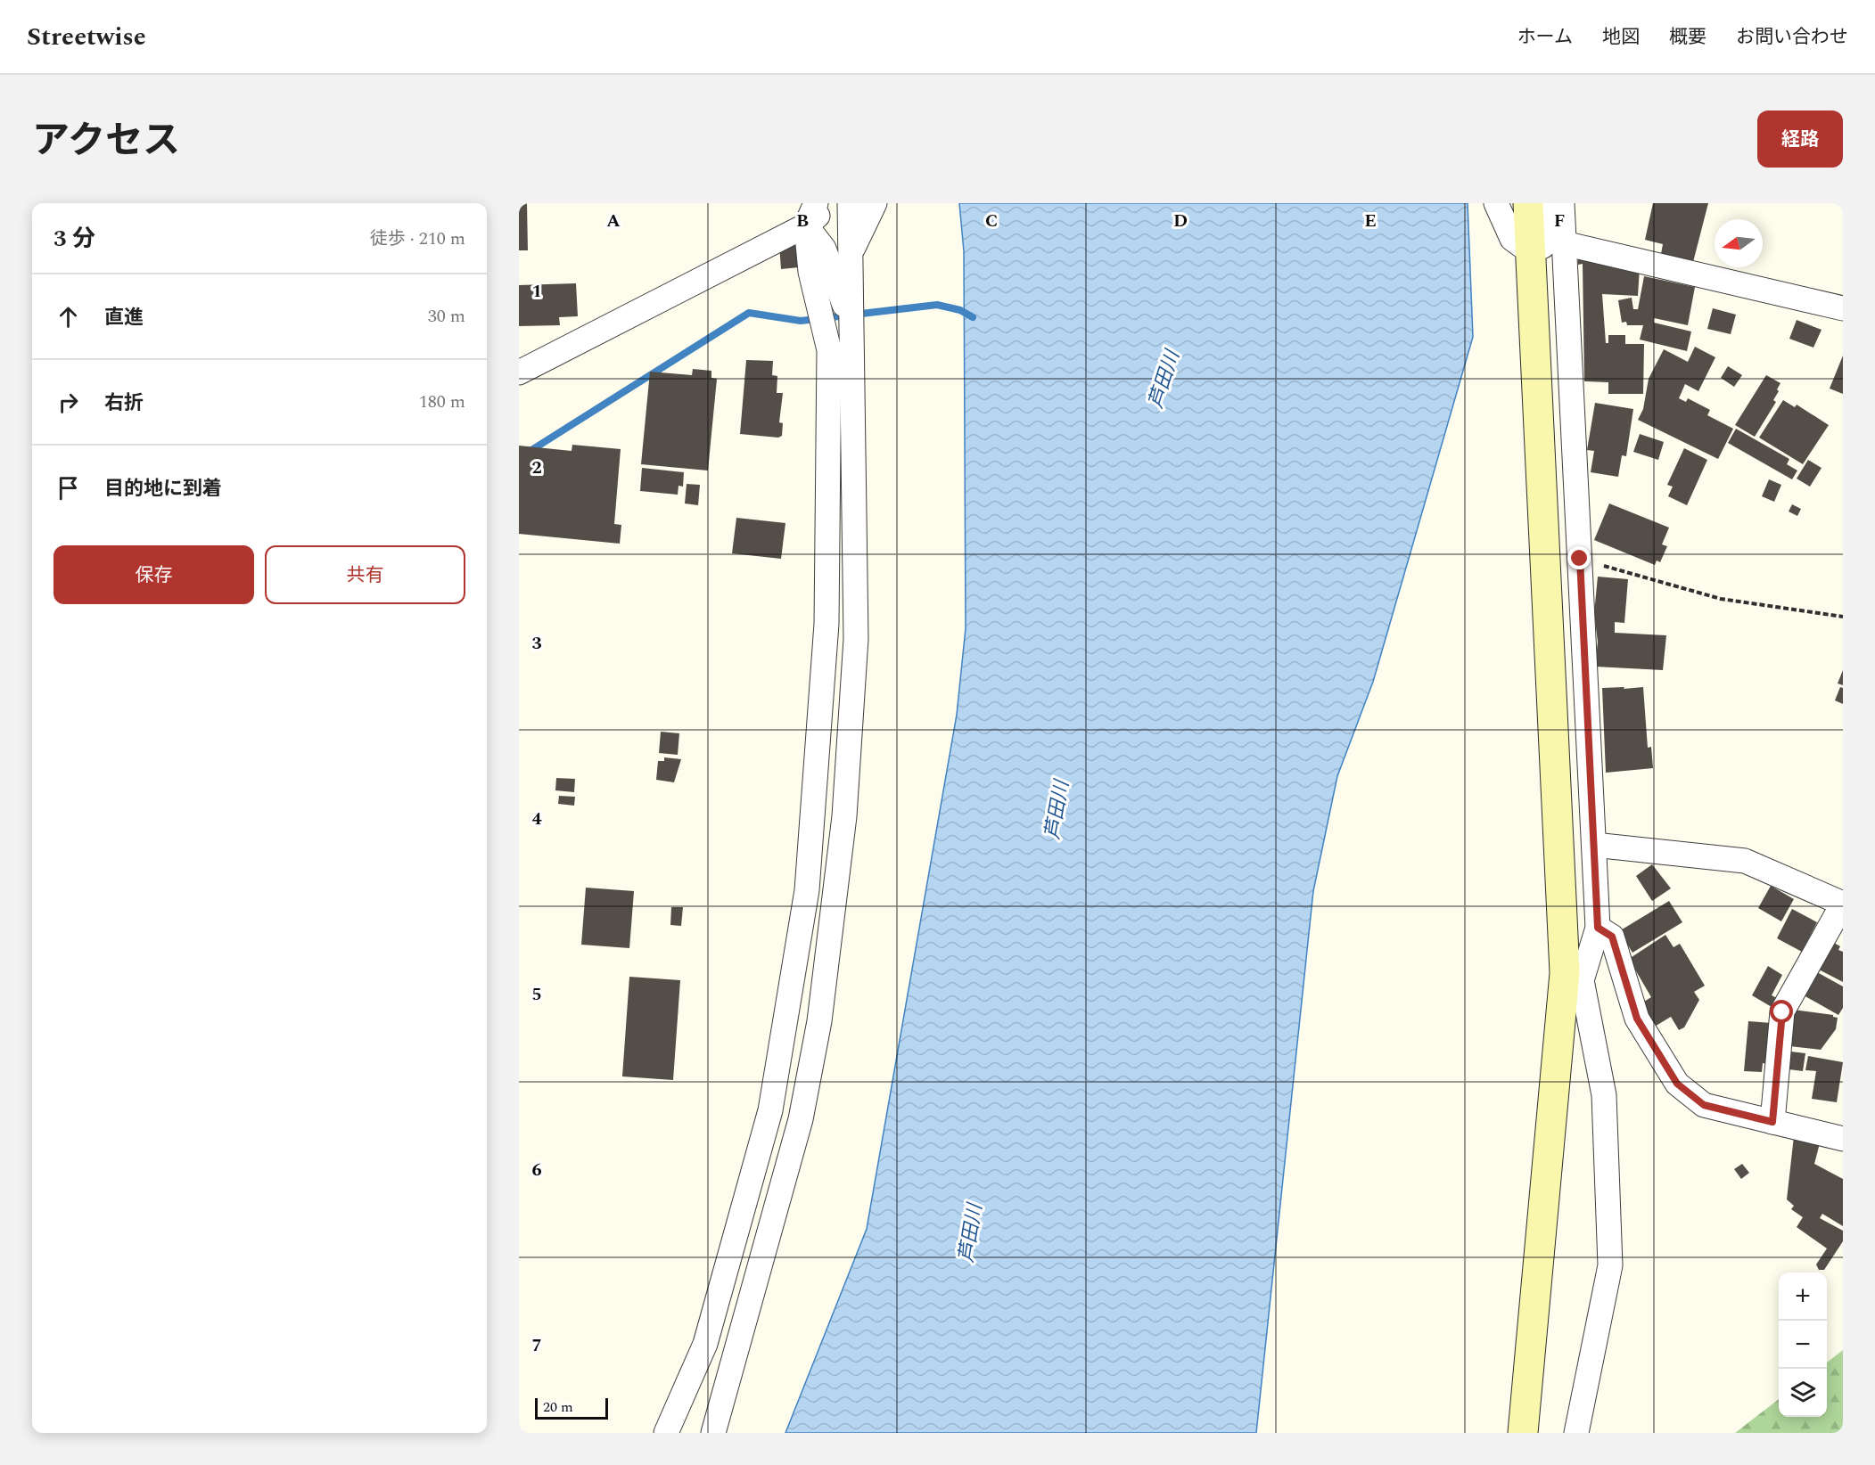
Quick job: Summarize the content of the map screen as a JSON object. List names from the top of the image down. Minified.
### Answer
{"water":["芦田川"],"scale_bar":"20 m","north":"left","page":{"header":"Streetwise","nav":["ホーム","地図","概要","お問い合わせ"],"title":"アクセス","buttons":["経路",["保存","共有"]],"heading":["3 分","徒歩 · 210 m"],"list":[["直進","30 m"],["右折","180 m"],"目的地に到着"],"map_buttons":["+","−"],"scale":"20 m"},"grid":{"columns":["A","B","C","D","E","F"],"rows":["1","2","3","4","5","6","7"]}}
